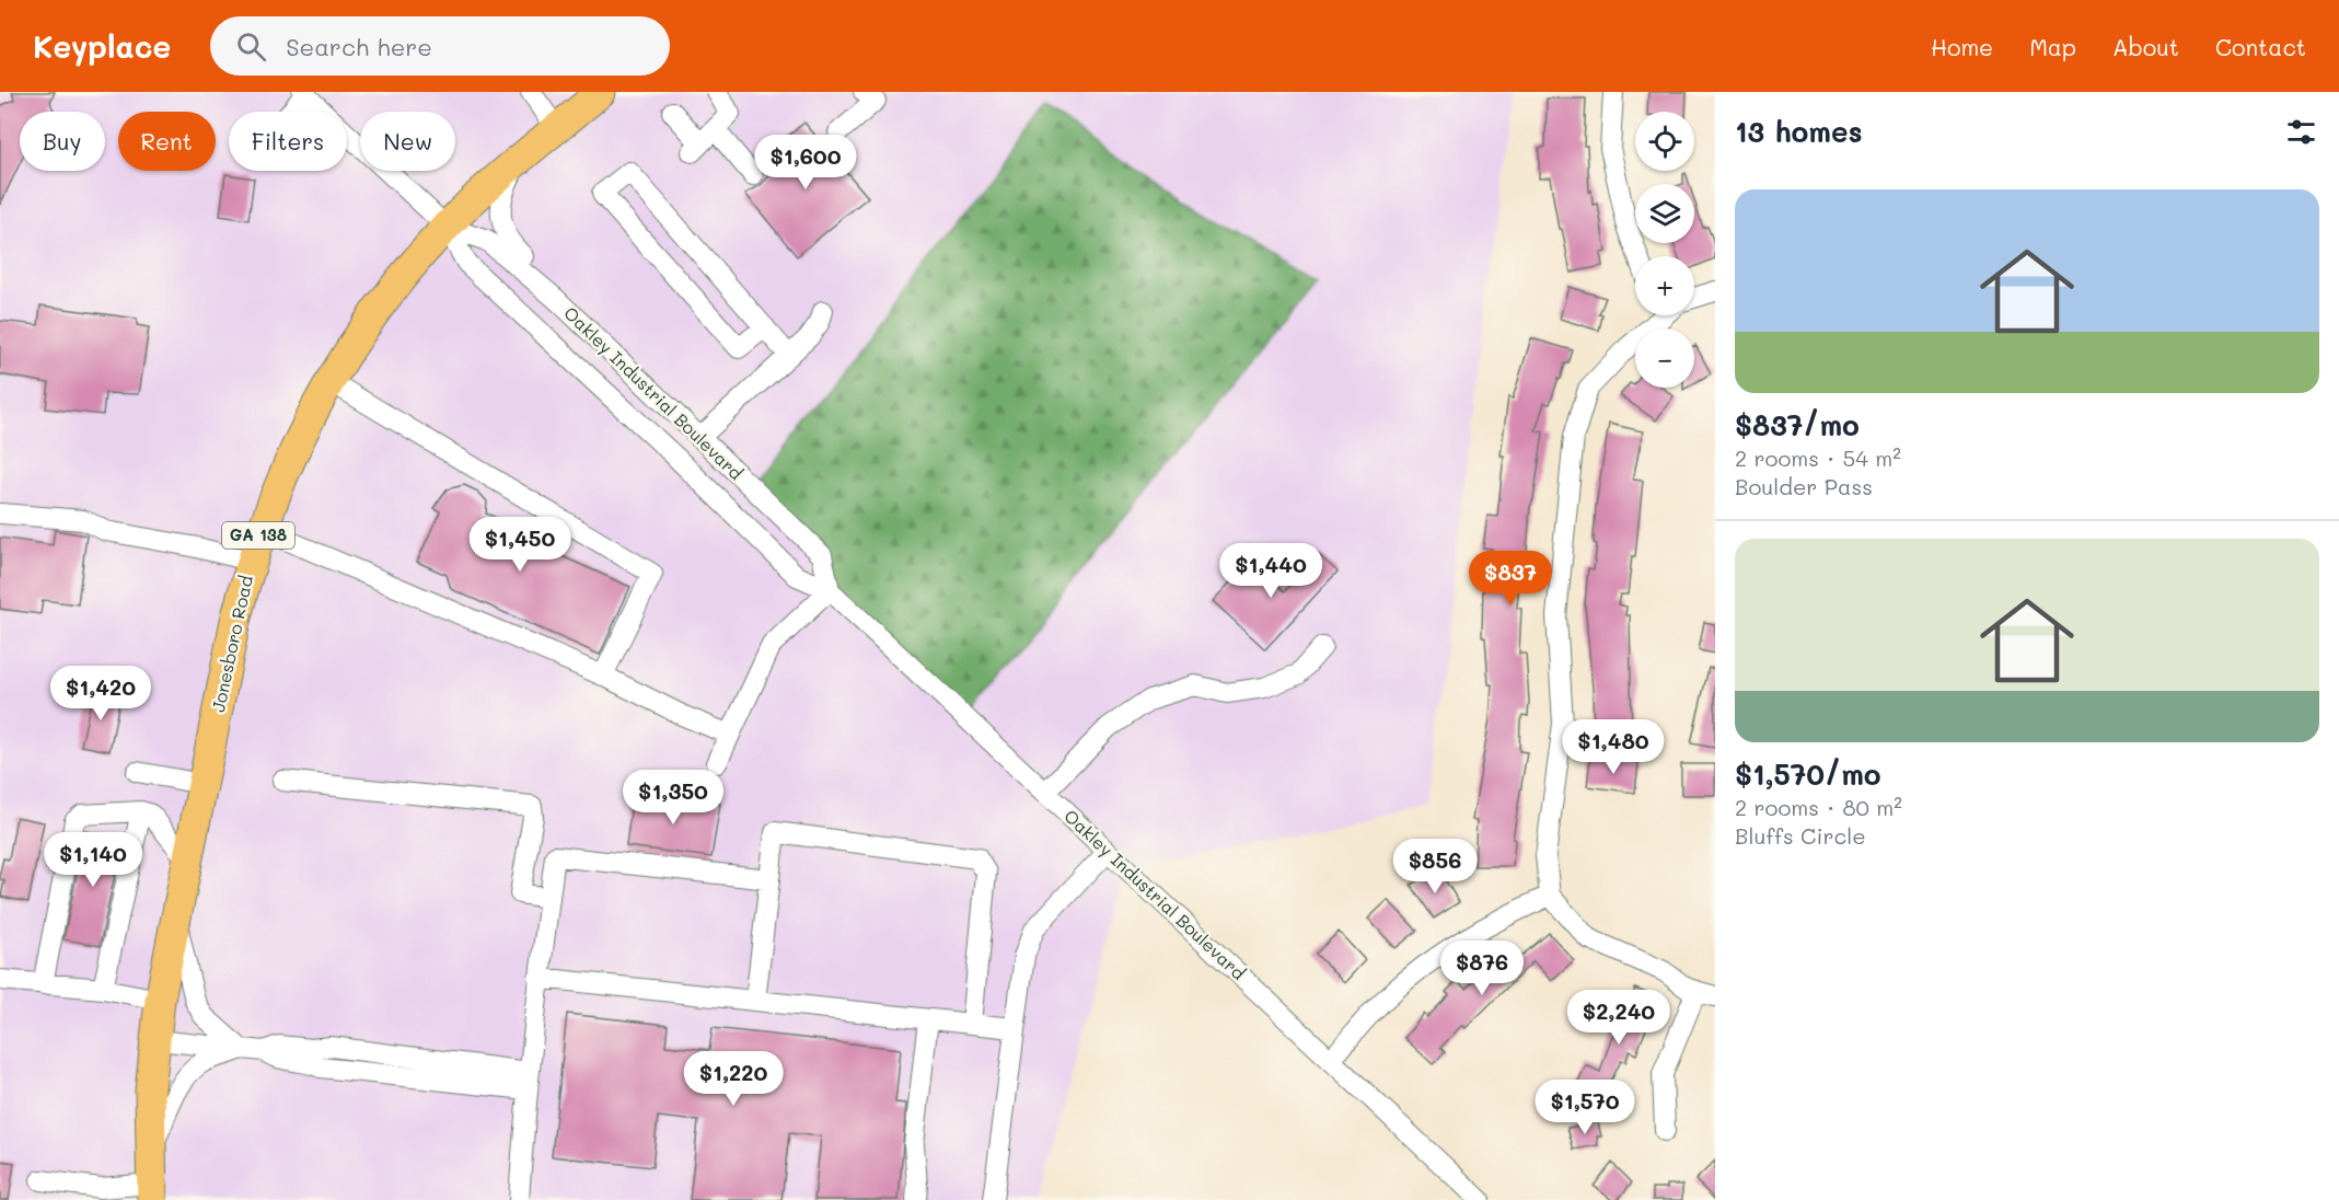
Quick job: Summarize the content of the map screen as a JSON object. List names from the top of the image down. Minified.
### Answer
{"streets":{"highway":["GA 138","Jonesboro Road"],"street":["Oakley Industrial Boulevard"]},"crossings":[["Oakley Industrial Boulevard","Jonesboro Road"]],"page":{"header":"Keyplace","search":"Search here","nav":["Home","Map","About","Contact"],"heading":"13 homes","map_buttons":["+","−"],"chip":["Buy","Rent","Filters","New"],"price":["$1,600","$1,450","$1,440","$837","$1,420","$1,480","$1,350","$1,140","$856","$876","$2,240","$1,220","$1,570"],"list":[{"name":"$837/mo","note":"2 rooms · 54 m² · Boulder Pass"},{"name":"$1,570/mo","note":"2 rooms · 80 m² · Bluffs Circle"}]}}
